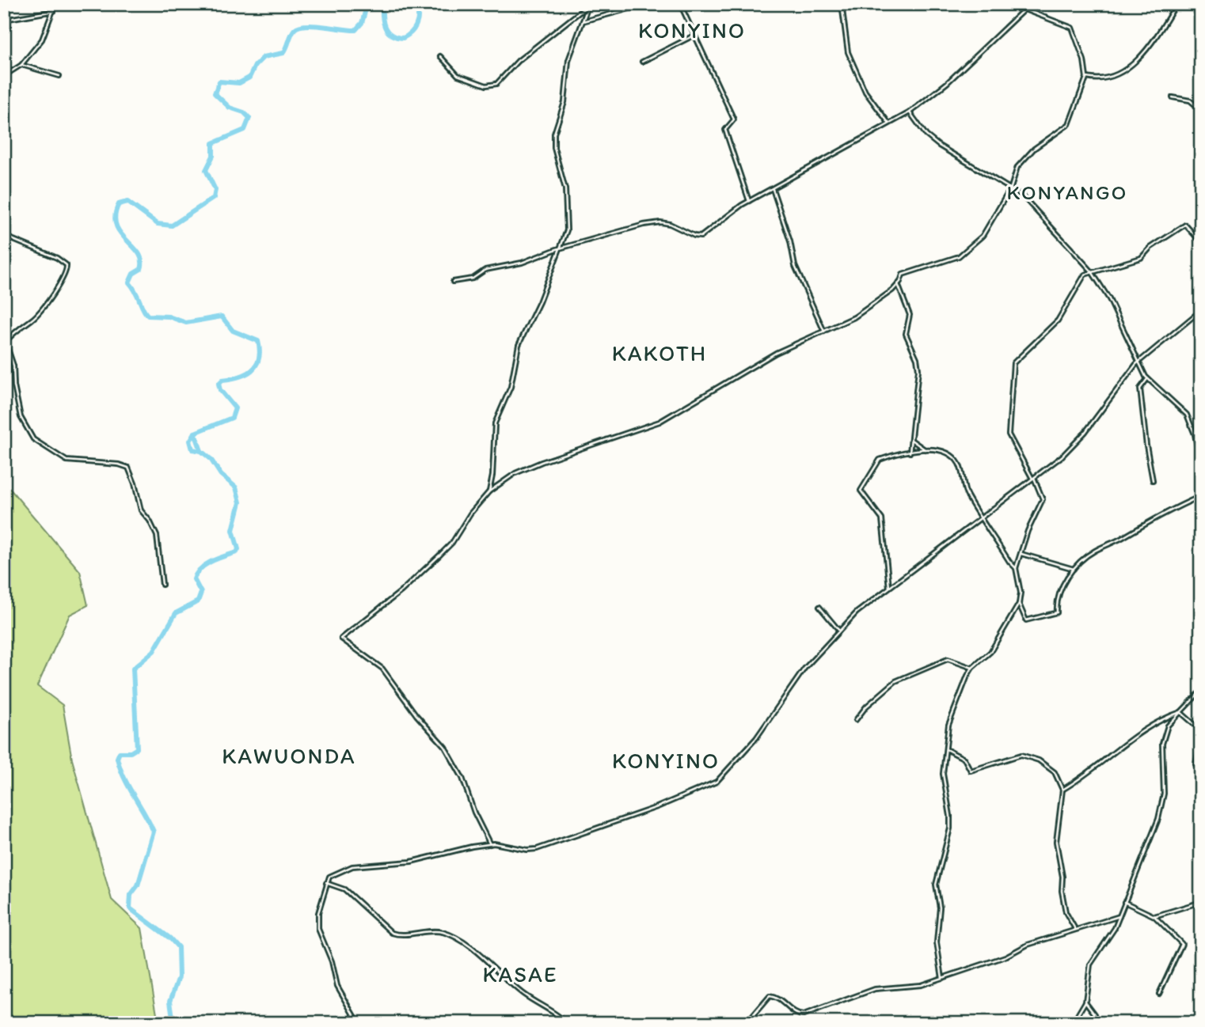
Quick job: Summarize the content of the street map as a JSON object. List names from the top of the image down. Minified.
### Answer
{"districts":["KONYINO","KONYANGO","KAKOTH","KAWUONDA","KONYINO","KASAE"]}
